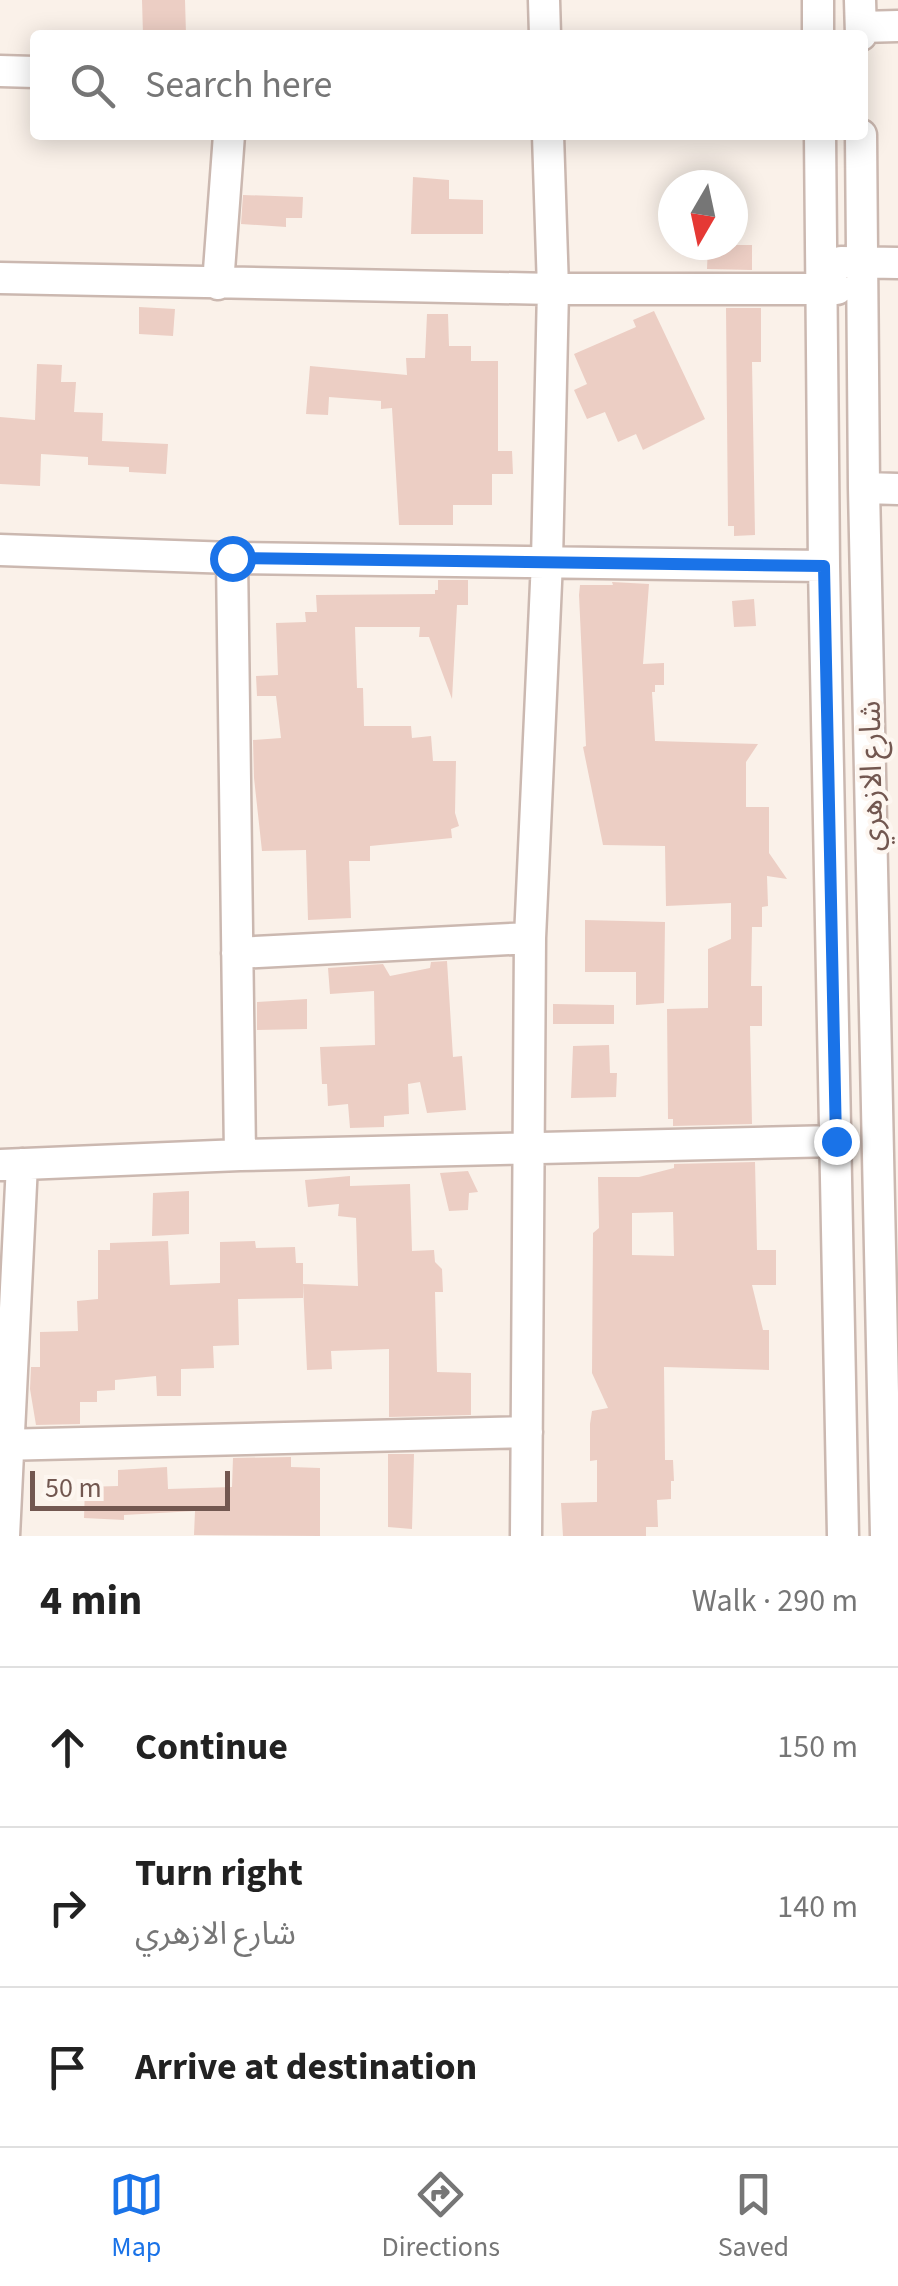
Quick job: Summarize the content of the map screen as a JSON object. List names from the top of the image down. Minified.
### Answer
{"streets":{"street":["شارع الازهري"]},"scale_bar":"50 m","north":"bottom","page":{"search":"Search here","scale":"50 m","heading":["4 min","Walk · 290 m"],"list":[["Continue","150 m"],["Turn right","شارع الازهري","140 m"],"Arrive at destination"],"nav":["Map","Directions","Saved"]}}
